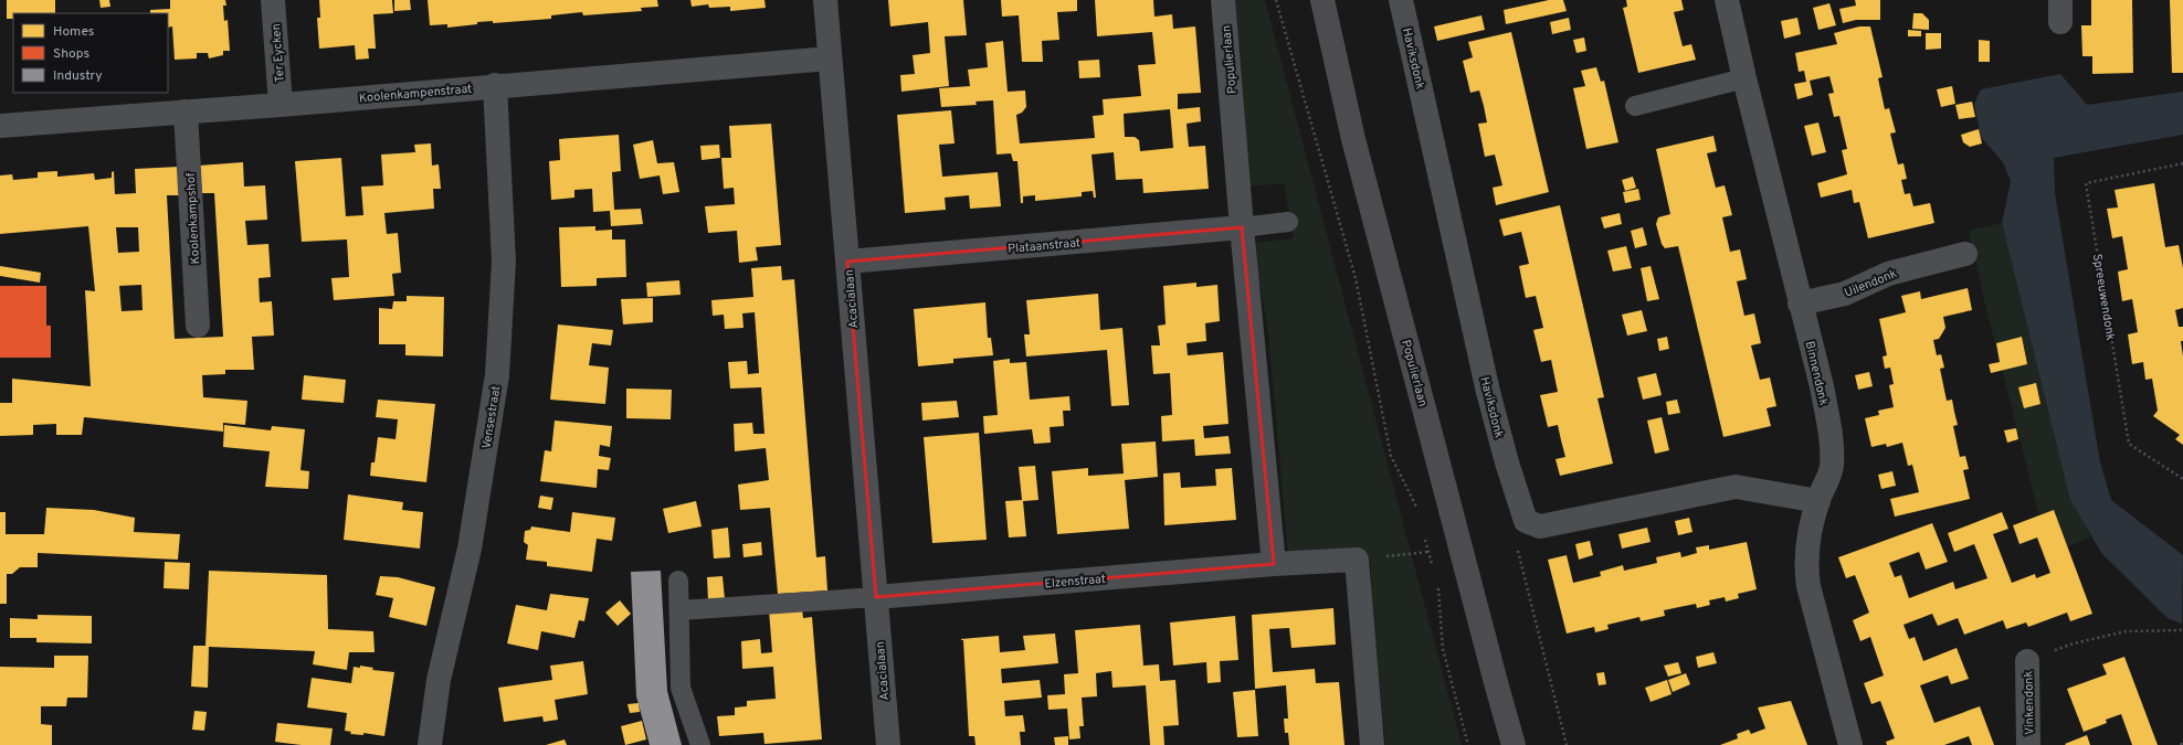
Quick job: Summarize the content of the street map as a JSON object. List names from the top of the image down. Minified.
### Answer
{"streets":{"street":["Ter Eycken","Haviksdonk","Populierlaan","Koolenkampenstraat","Koolenkampshof","Plataanstraat","Uilendonk","Acacialaan","Binnendonk","Vensestraat","Elzenstraat","Vinkendonk"],"path":["Spreeuwendonk"]},"crossings":[["Ter Eycken","Koolenkampenstraat"],["Haviksdonk","Binnendonk"],["Populierlaan","Plataanstraat"],["Populierlaan","Elzenstraat"],["Koolenkampenstraat","Koolenkampshof"],["Koolenkampenstraat","Acacialaan"],["Koolenkampenstraat","Vensestraat"],["Plataanstraat","Acacialaan"],["Uilendonk","Binnendonk"],["Acacialaan","Elzenstraat"]],"legend":["Homes","Shops","Industry"]}
